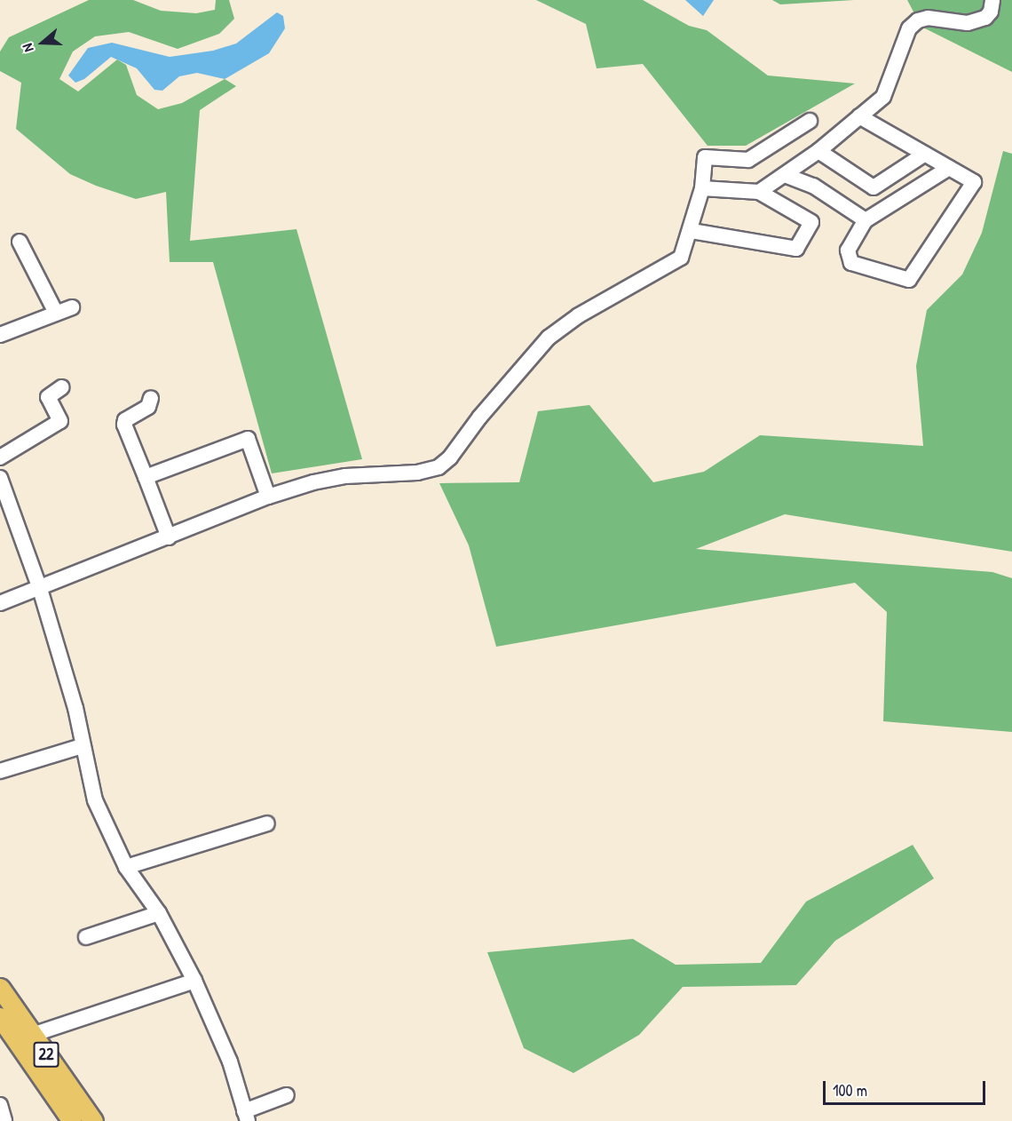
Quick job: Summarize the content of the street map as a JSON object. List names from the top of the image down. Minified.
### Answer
{"streets":{"main road":["22"]},"scale_bar":"100 m","north":"left"}
